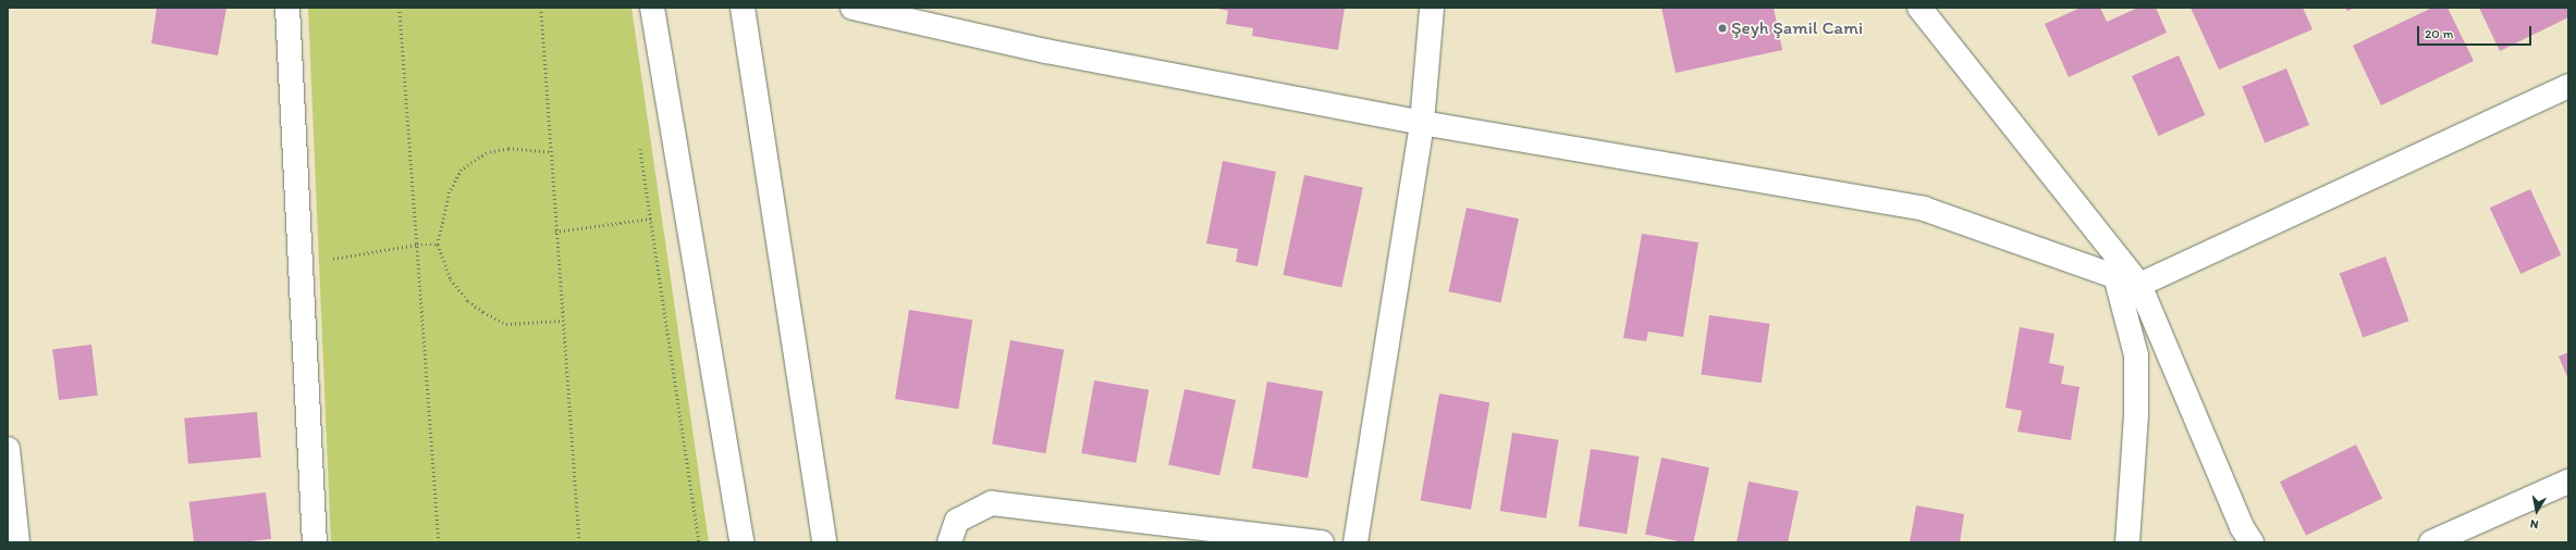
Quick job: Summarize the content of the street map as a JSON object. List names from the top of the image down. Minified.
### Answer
{"places":["Şeyh Şamil Cami"],"scale_bar":"20 m","north":"bottom"}
